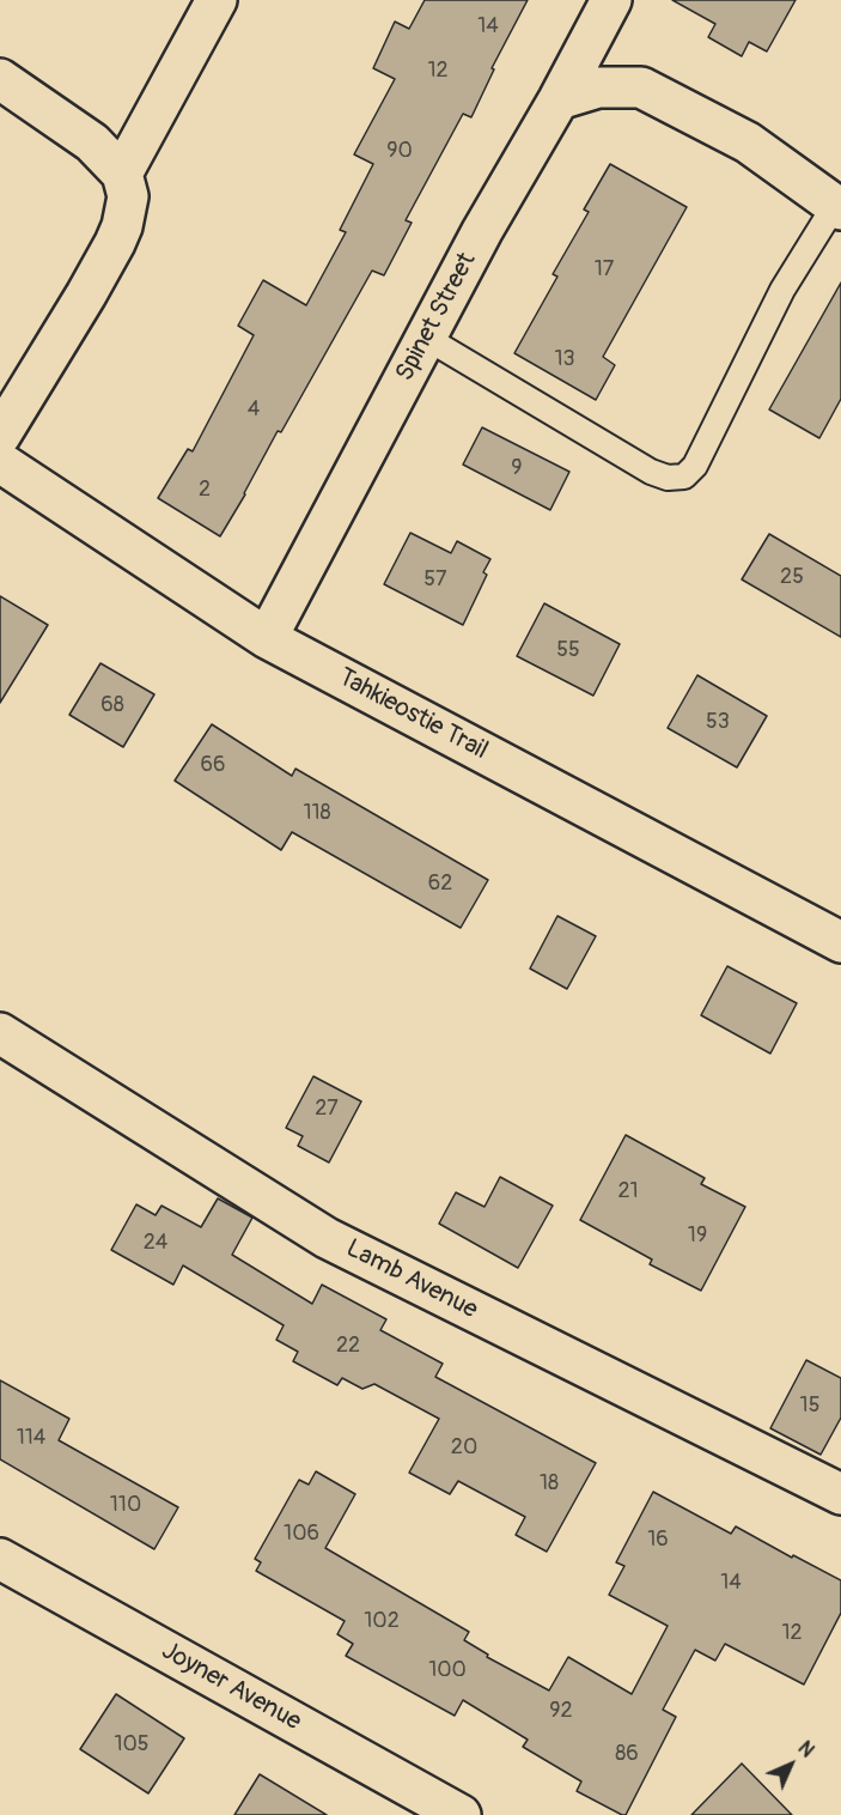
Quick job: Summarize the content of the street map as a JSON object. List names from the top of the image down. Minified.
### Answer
{"streets":{"street":["Spinet Street","Tahkieostie Trail","Lamb Avenue","Joyner Avenue"]},"crossings":[["Spinet Street","Tahkieostie Trail"]],"house_numbers":["14","12","90","17","13","4","9","2","25","57","55","68","53","66","118","62","27","21","19","24","22","15","114","20","18","110","106","16","14","102","12","100","92","105","86"],"north":"top right"}
